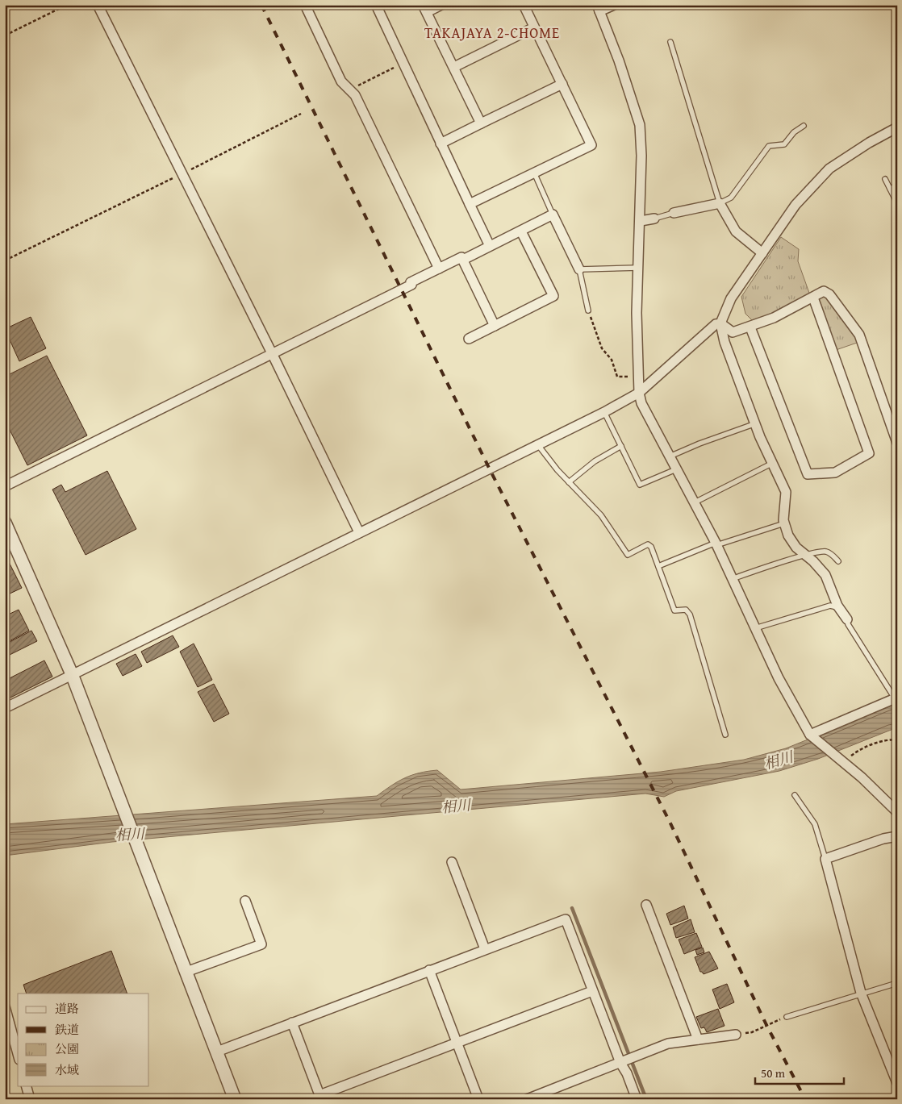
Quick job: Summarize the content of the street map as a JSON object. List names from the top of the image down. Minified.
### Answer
{"districts":["TAKAJAYA 2-CHOME"],"water":["相川"],"legend":["道路","鉄道","公園","水域"],"scale_bar":"50 m"}
